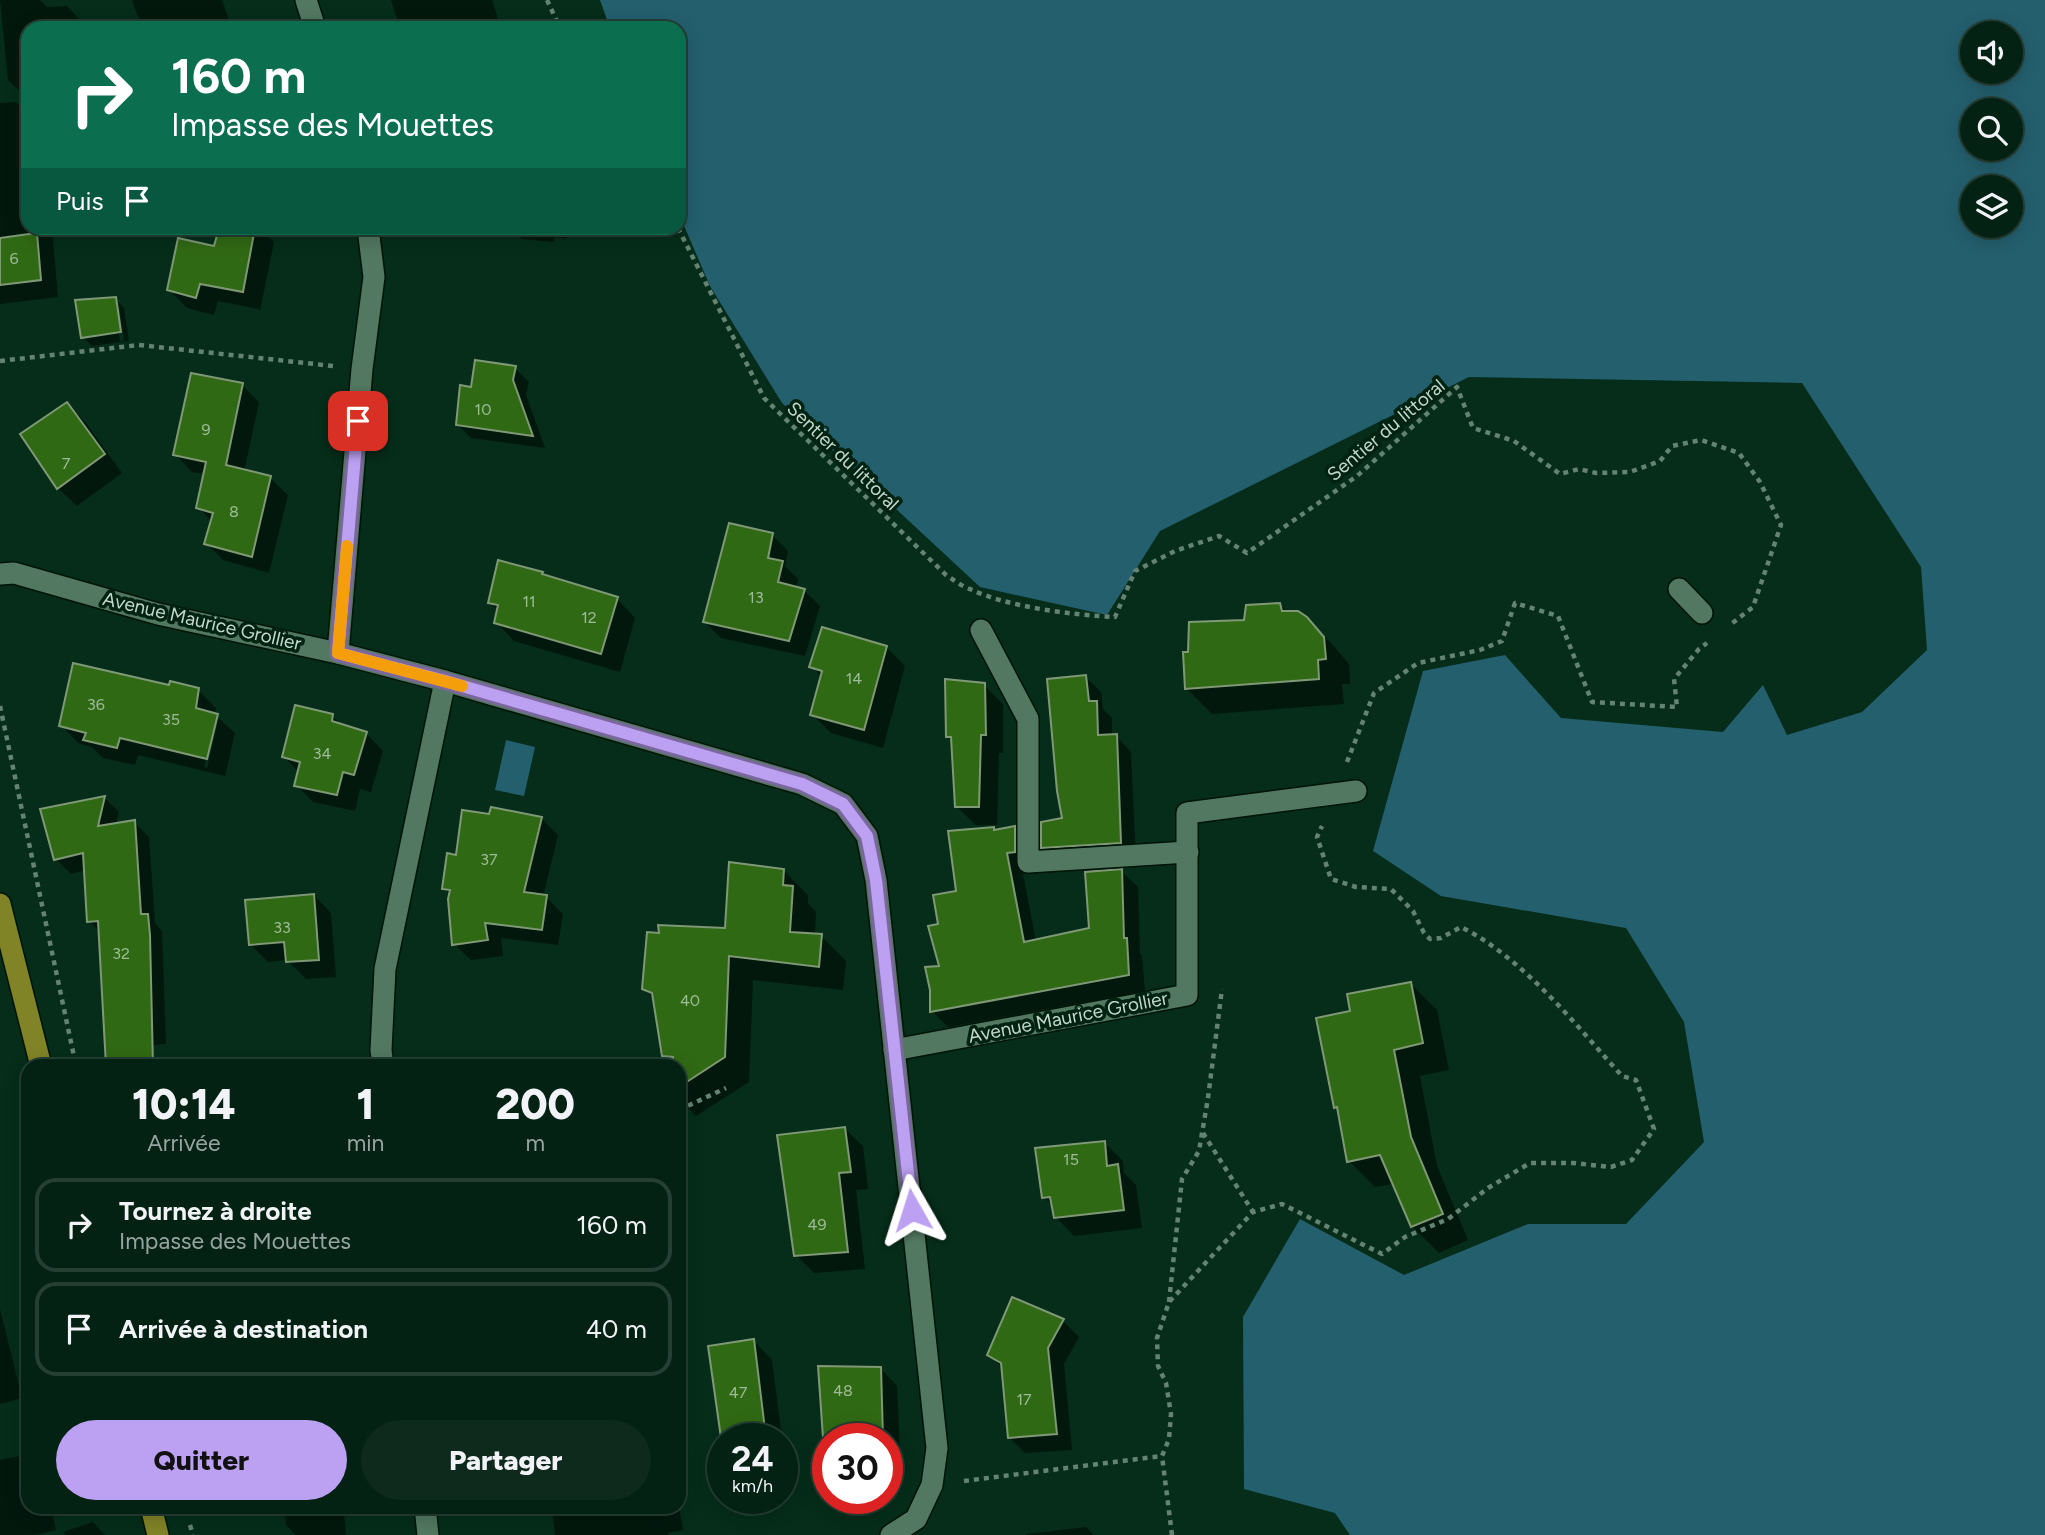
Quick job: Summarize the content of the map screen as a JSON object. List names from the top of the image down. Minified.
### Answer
{"streets":{"street":["Avenue Maurice Grollier"],"path":["Sentier du littoral"]},"house_numbers":["6","10","9","7","8","13","11","12","14","36","35","34","37","33","32","40","15","49","48","47","17"],"page":{"turn":["160 m","Impasse des Mouettes"],"then":"Puis","eta":["10:14","Arrivée","1","min","200","m"],"list":[{"name":"Tournez à droite","note":"Impasse des Mouettes","value":"160 m"},{"name":"Arrivée à destination","value":"40 m"}],"buttons":["Quitter","Partager"],"speed":"24 km/h","limit":"30"}}
